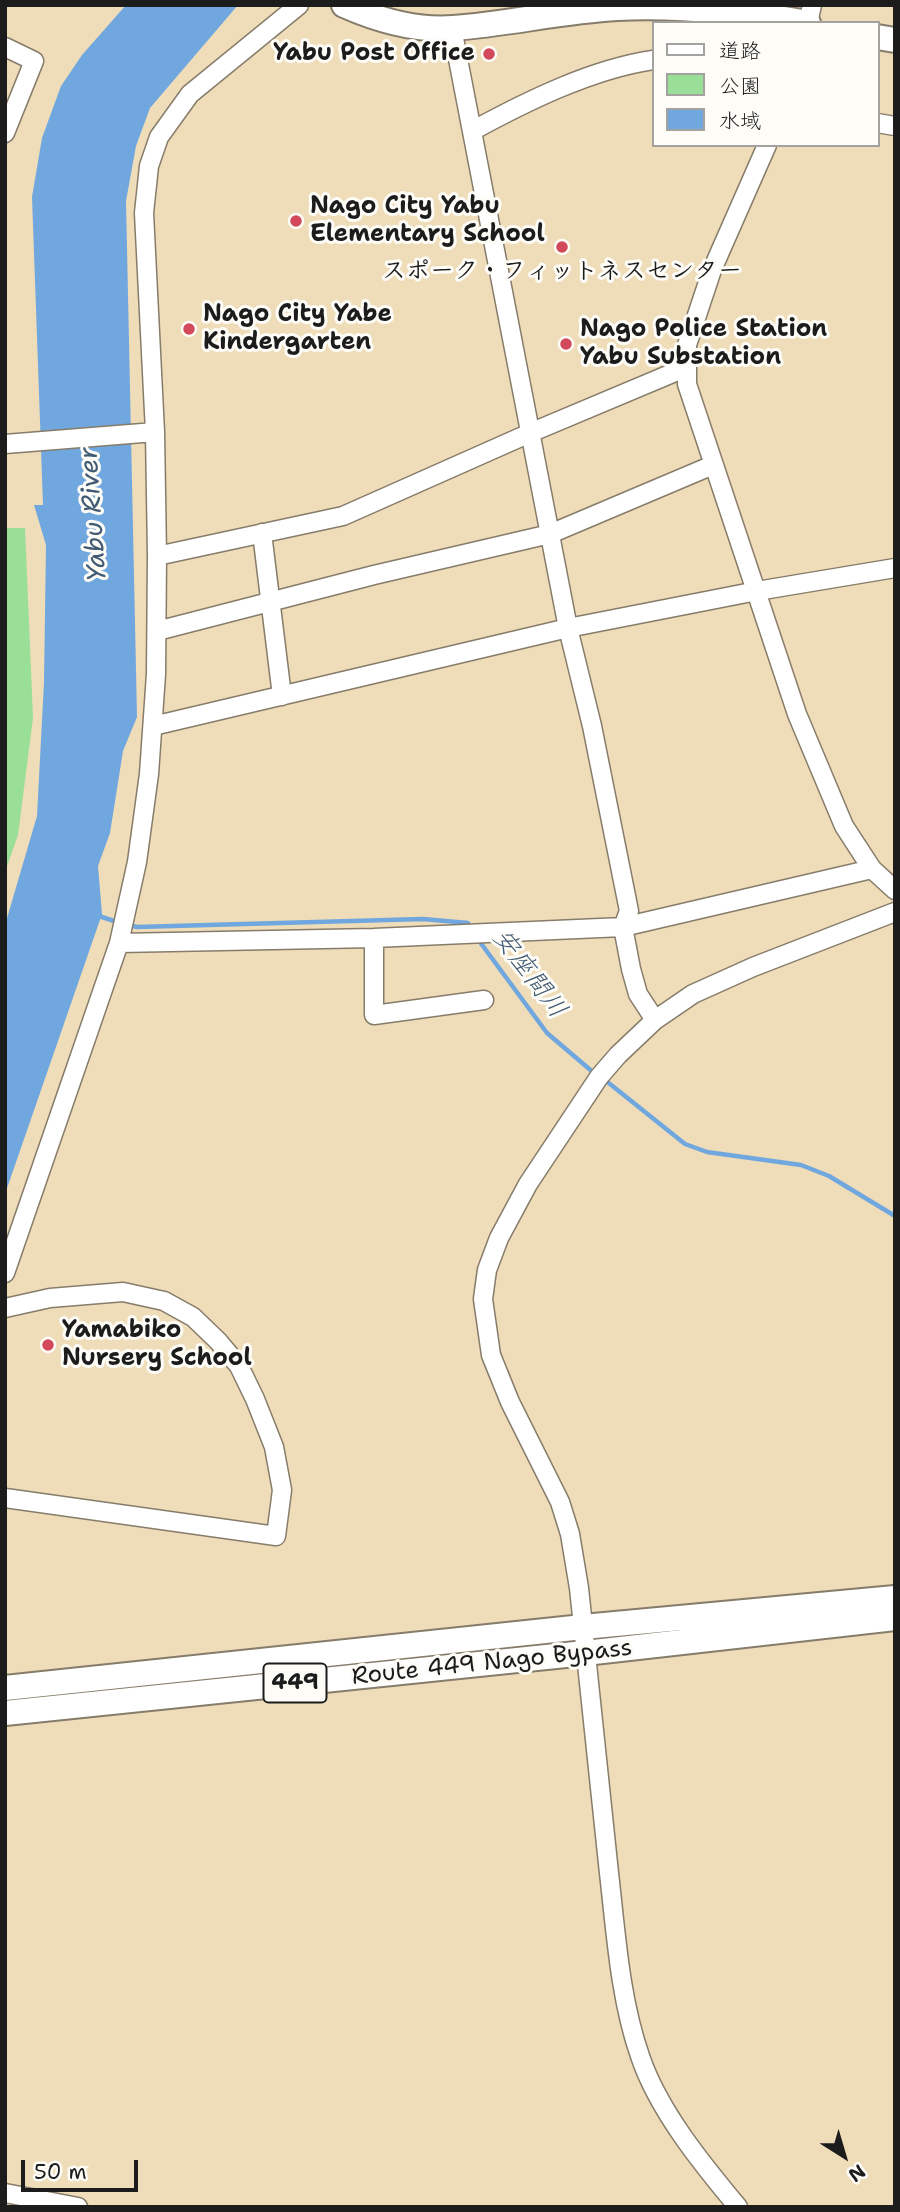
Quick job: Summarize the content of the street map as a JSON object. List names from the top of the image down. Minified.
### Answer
{"streets":{"highway":["Route 449 Nago Bypass","449"]},"water":["Yabu River","安座間川"],"places":["Yabu Post Office","Nago City Yabu Elementary School","スポーク・フィットネスセンター","Nago City Yabe Kindergarten","Nago Police Station Yabu Substation","Yamabiko Nursery School"],"legend":["道路","公園","水域"],"scale_bar":"50 m","north":"bottom right"}
